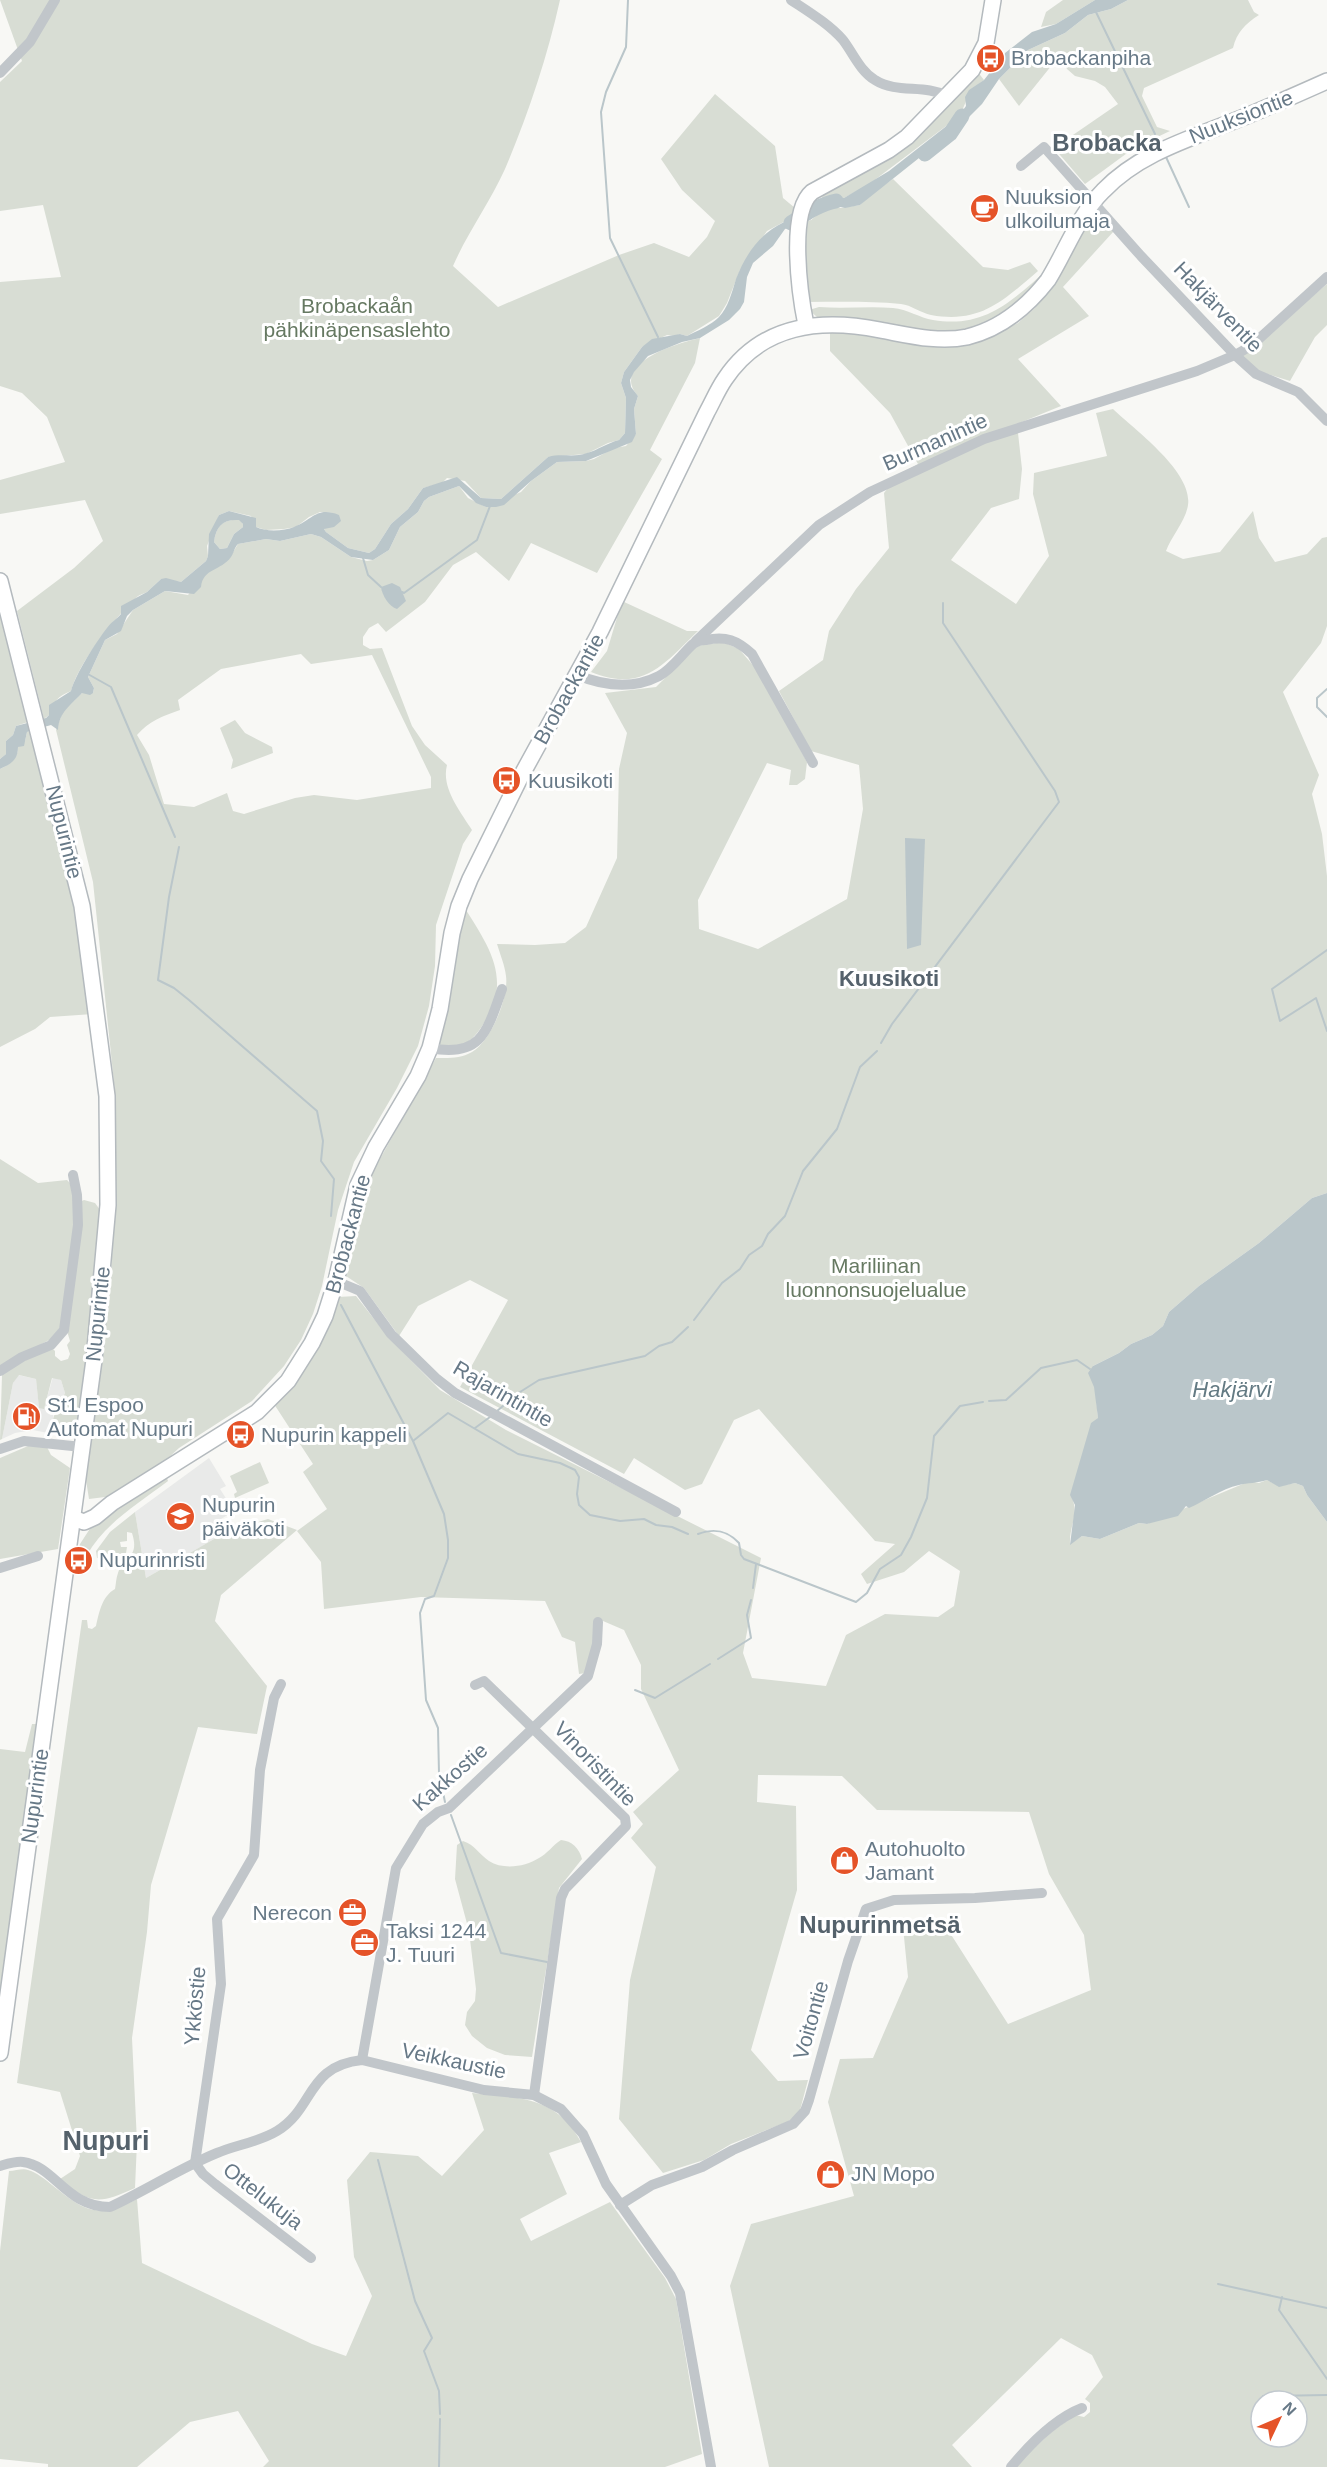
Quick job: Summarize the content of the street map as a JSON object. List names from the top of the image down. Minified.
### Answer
{"streets":{"street":["Nuuksiontie","Hakjärventie","Burmanintie","Brobackantie","Nupurintie","Rajarintintie","Vinoristintie","Kakkostie","Ykköstie","Voitontie","Veikkaustie","Ottelukuja"]},"crossings":[["Nuuksiontie","Hakjärventie"],["Nuuksiontie","Brobackantie"],["Hakjärventie","Burmanintie"],["Burmanintie","Brobackantie"],["Brobackantie","Nupurintie"],["Brobackantie","Rajarintintie"],["Vinoristintie","Kakkostie"],["Vinoristintie","Veikkaustie"],["Kakkostie","Veikkaustie"],["Ykköstie","Veikkaustie"],["Ykköstie","Ottelukuja"],["Voitontie","Veikkaustie"],["Veikkaustie","Ottelukuja"]],"districts":["Brobacka","Kuusikoti","Nupurinmetsä","Nupuri"],"water":["Hakjärvi"],"parks":["Brobackaån pähkinäpensaslehto","Mariliinan luonnonsuojelualue"],"places":{"bus stop":["Brobackanpiha","Kuusikoti","Nupurin kappeli","Nupurinristi"],"cafe":["Nuuksion ulkoilumaja"],"fuel station":["St1 Espoo Automat Nupuri"],"school or university":["Nupurin päiväkoti"],"shop":["Autohuolto Jamant","JN Mopo"],"office":["Nerecon","Taksi 1244 J. Tuuri"]},"north":"top right"}
